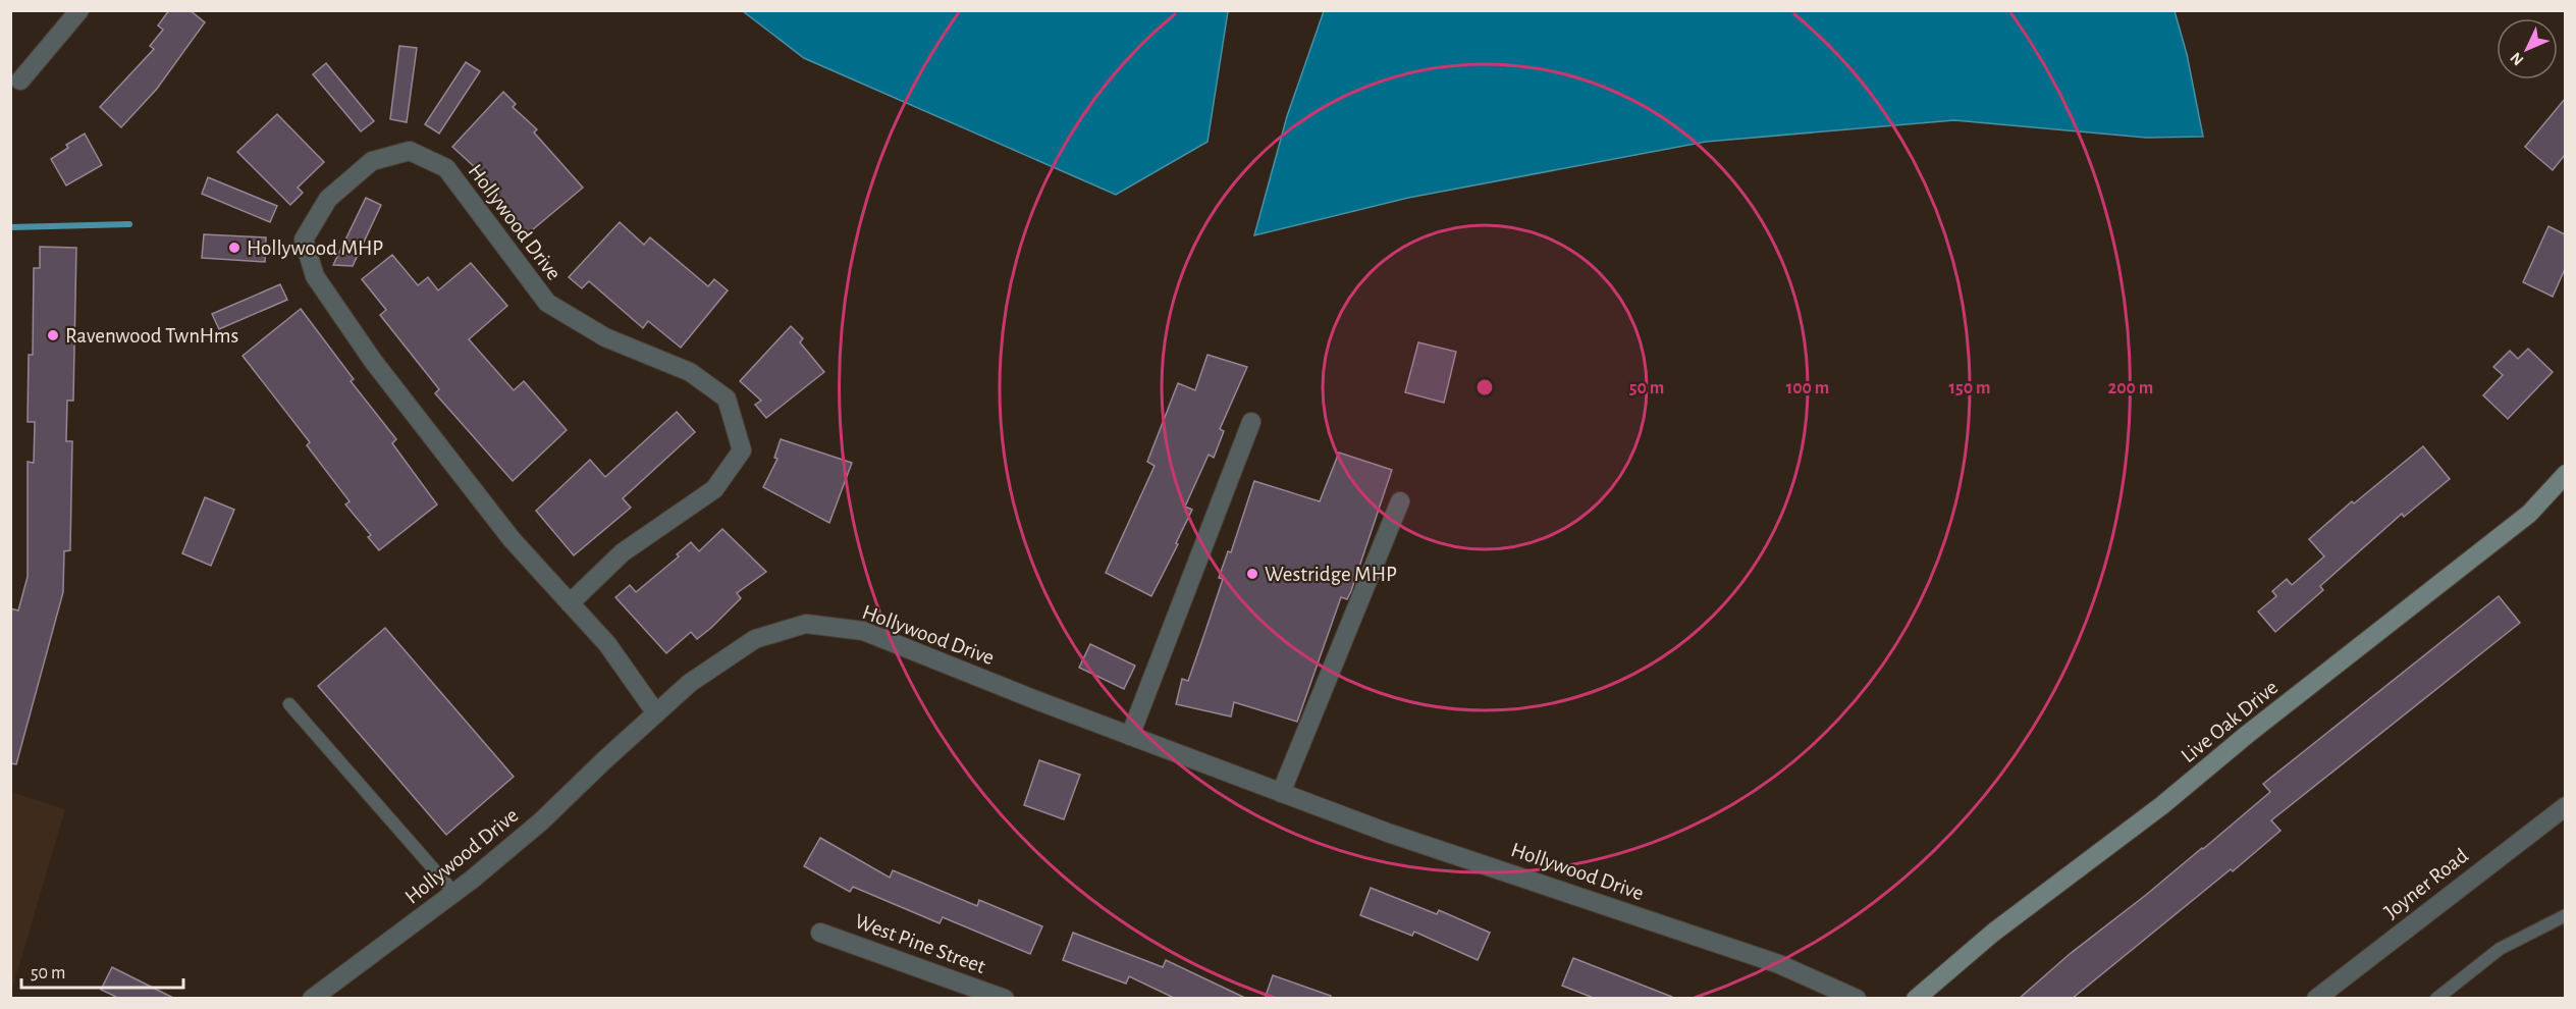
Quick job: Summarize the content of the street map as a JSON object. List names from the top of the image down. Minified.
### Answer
{"streets":{"street":["Hollywood Drive","Live Oak Drive","Joyner Road","West Pine Street"]},"places":["Hollywood MHP","Ravenwood TwnHms","Westridge MHP"],"scale_bar":"50 m","north":"bottom left","rings":["50 m","100 m","150 m","200 m"]}
